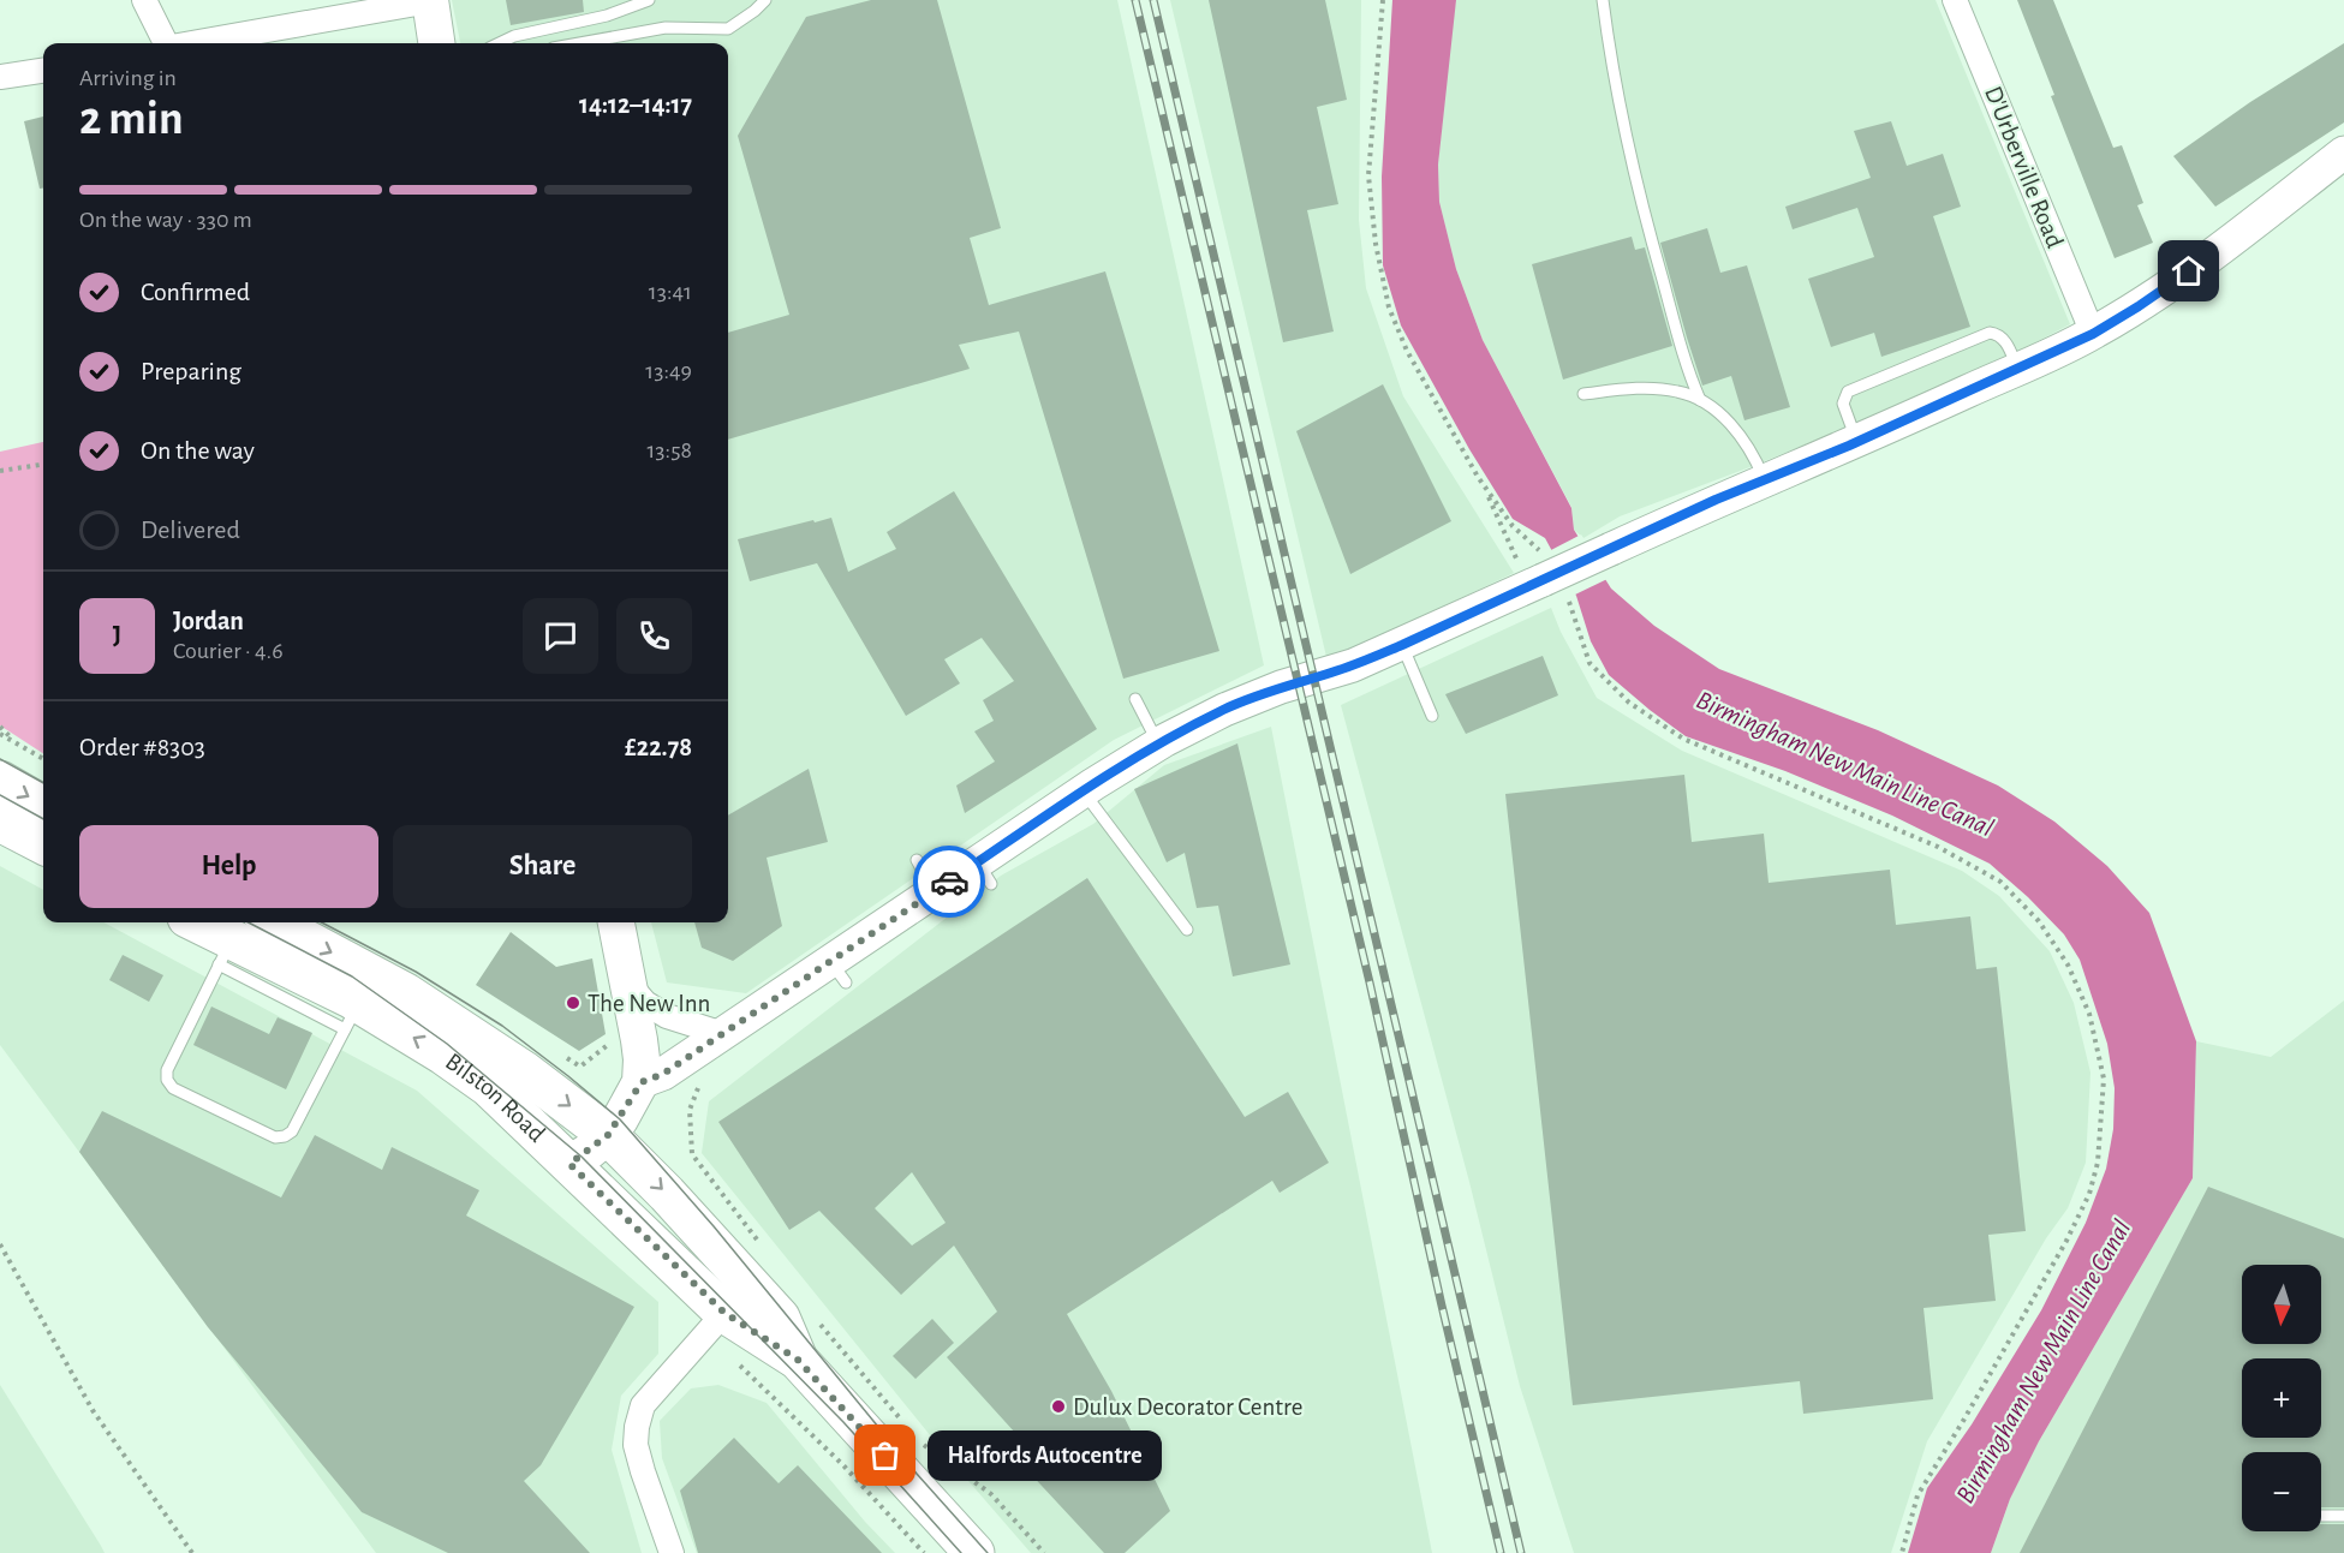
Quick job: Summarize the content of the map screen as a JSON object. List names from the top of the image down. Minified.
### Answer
{"streets":{"highway":["Bilston Road"],"street":["D'Urberville Road"]},"water":["Birmingham New Main Line Canal"],"places":["The New Inn","Dulux Decorator Centre","Halfords Autocentre"],"north":"bottom","page":{"heading":["2 min","Arriving in","14:12–14:17"],"panel":["Jordan","Courier · 4.6","Order #8303","£22.78"],"bar":"On the way · 330 m","list":[["Confirmed","13:41"],["Preparing","13:49"],["On the way","13:58"],"Delivered"],"round":"J","buttons":["Help","Share"],"map_buttons":["+","−"],"bubble":"Halfords Autocentre"}}
